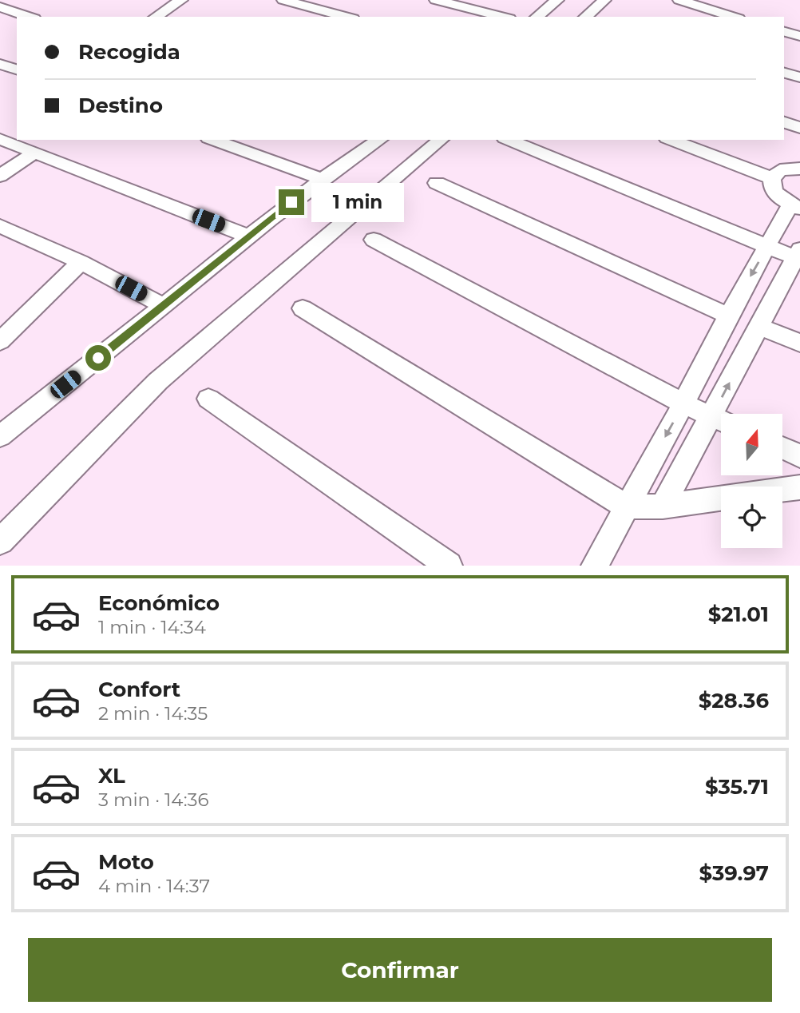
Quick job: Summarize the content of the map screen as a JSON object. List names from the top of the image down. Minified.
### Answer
{"north":"top","page":{"banner":["Recogida","Destino"],"bubble":"1 min","list":[{"name":"Económico","note":"1 min · 14:34","value":"$21.01"},{"name":"Confort","note":"2 min · 14:35","value":"$28.36"},{"name":"XL","note":"3 min · 14:36","value":"$35.71"},{"name":"Moto","note":"4 min · 14:37","value":"$39.97"}],"buttons":"Confirmar"}}
